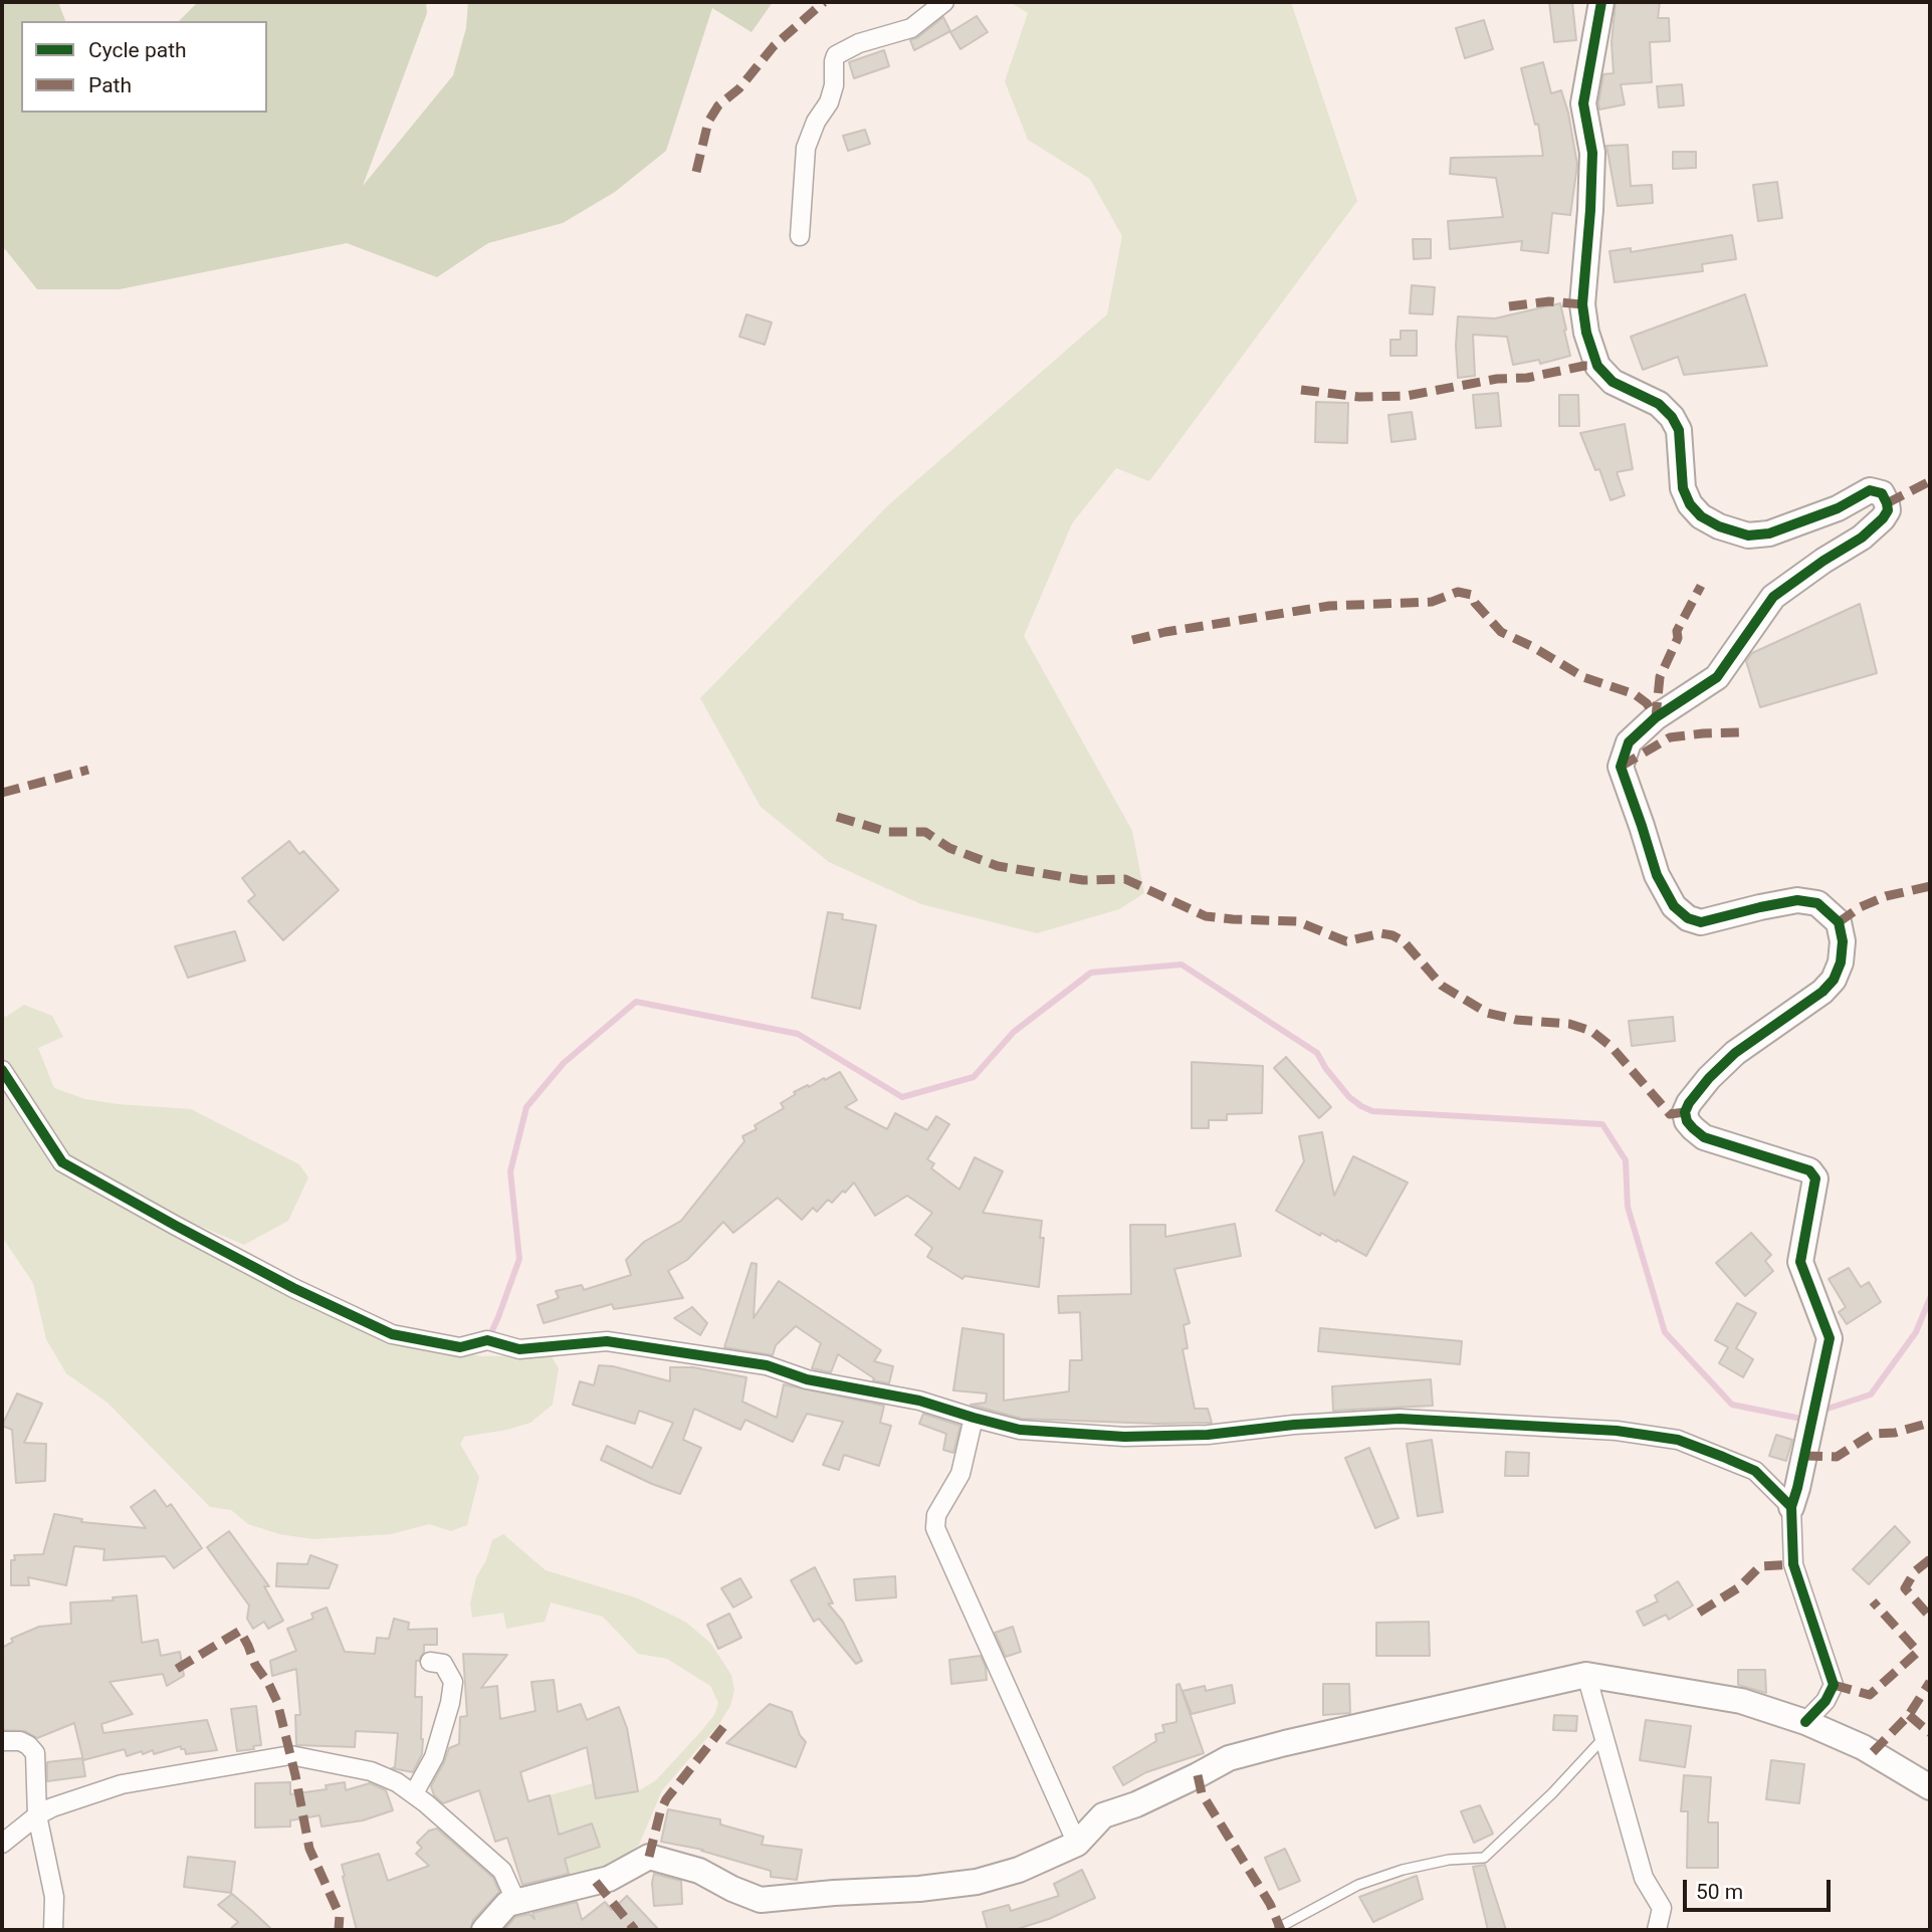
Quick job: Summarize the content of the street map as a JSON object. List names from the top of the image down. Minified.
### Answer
{"legend":["Cycle path","Path"],"scale_bar":"50 m"}
